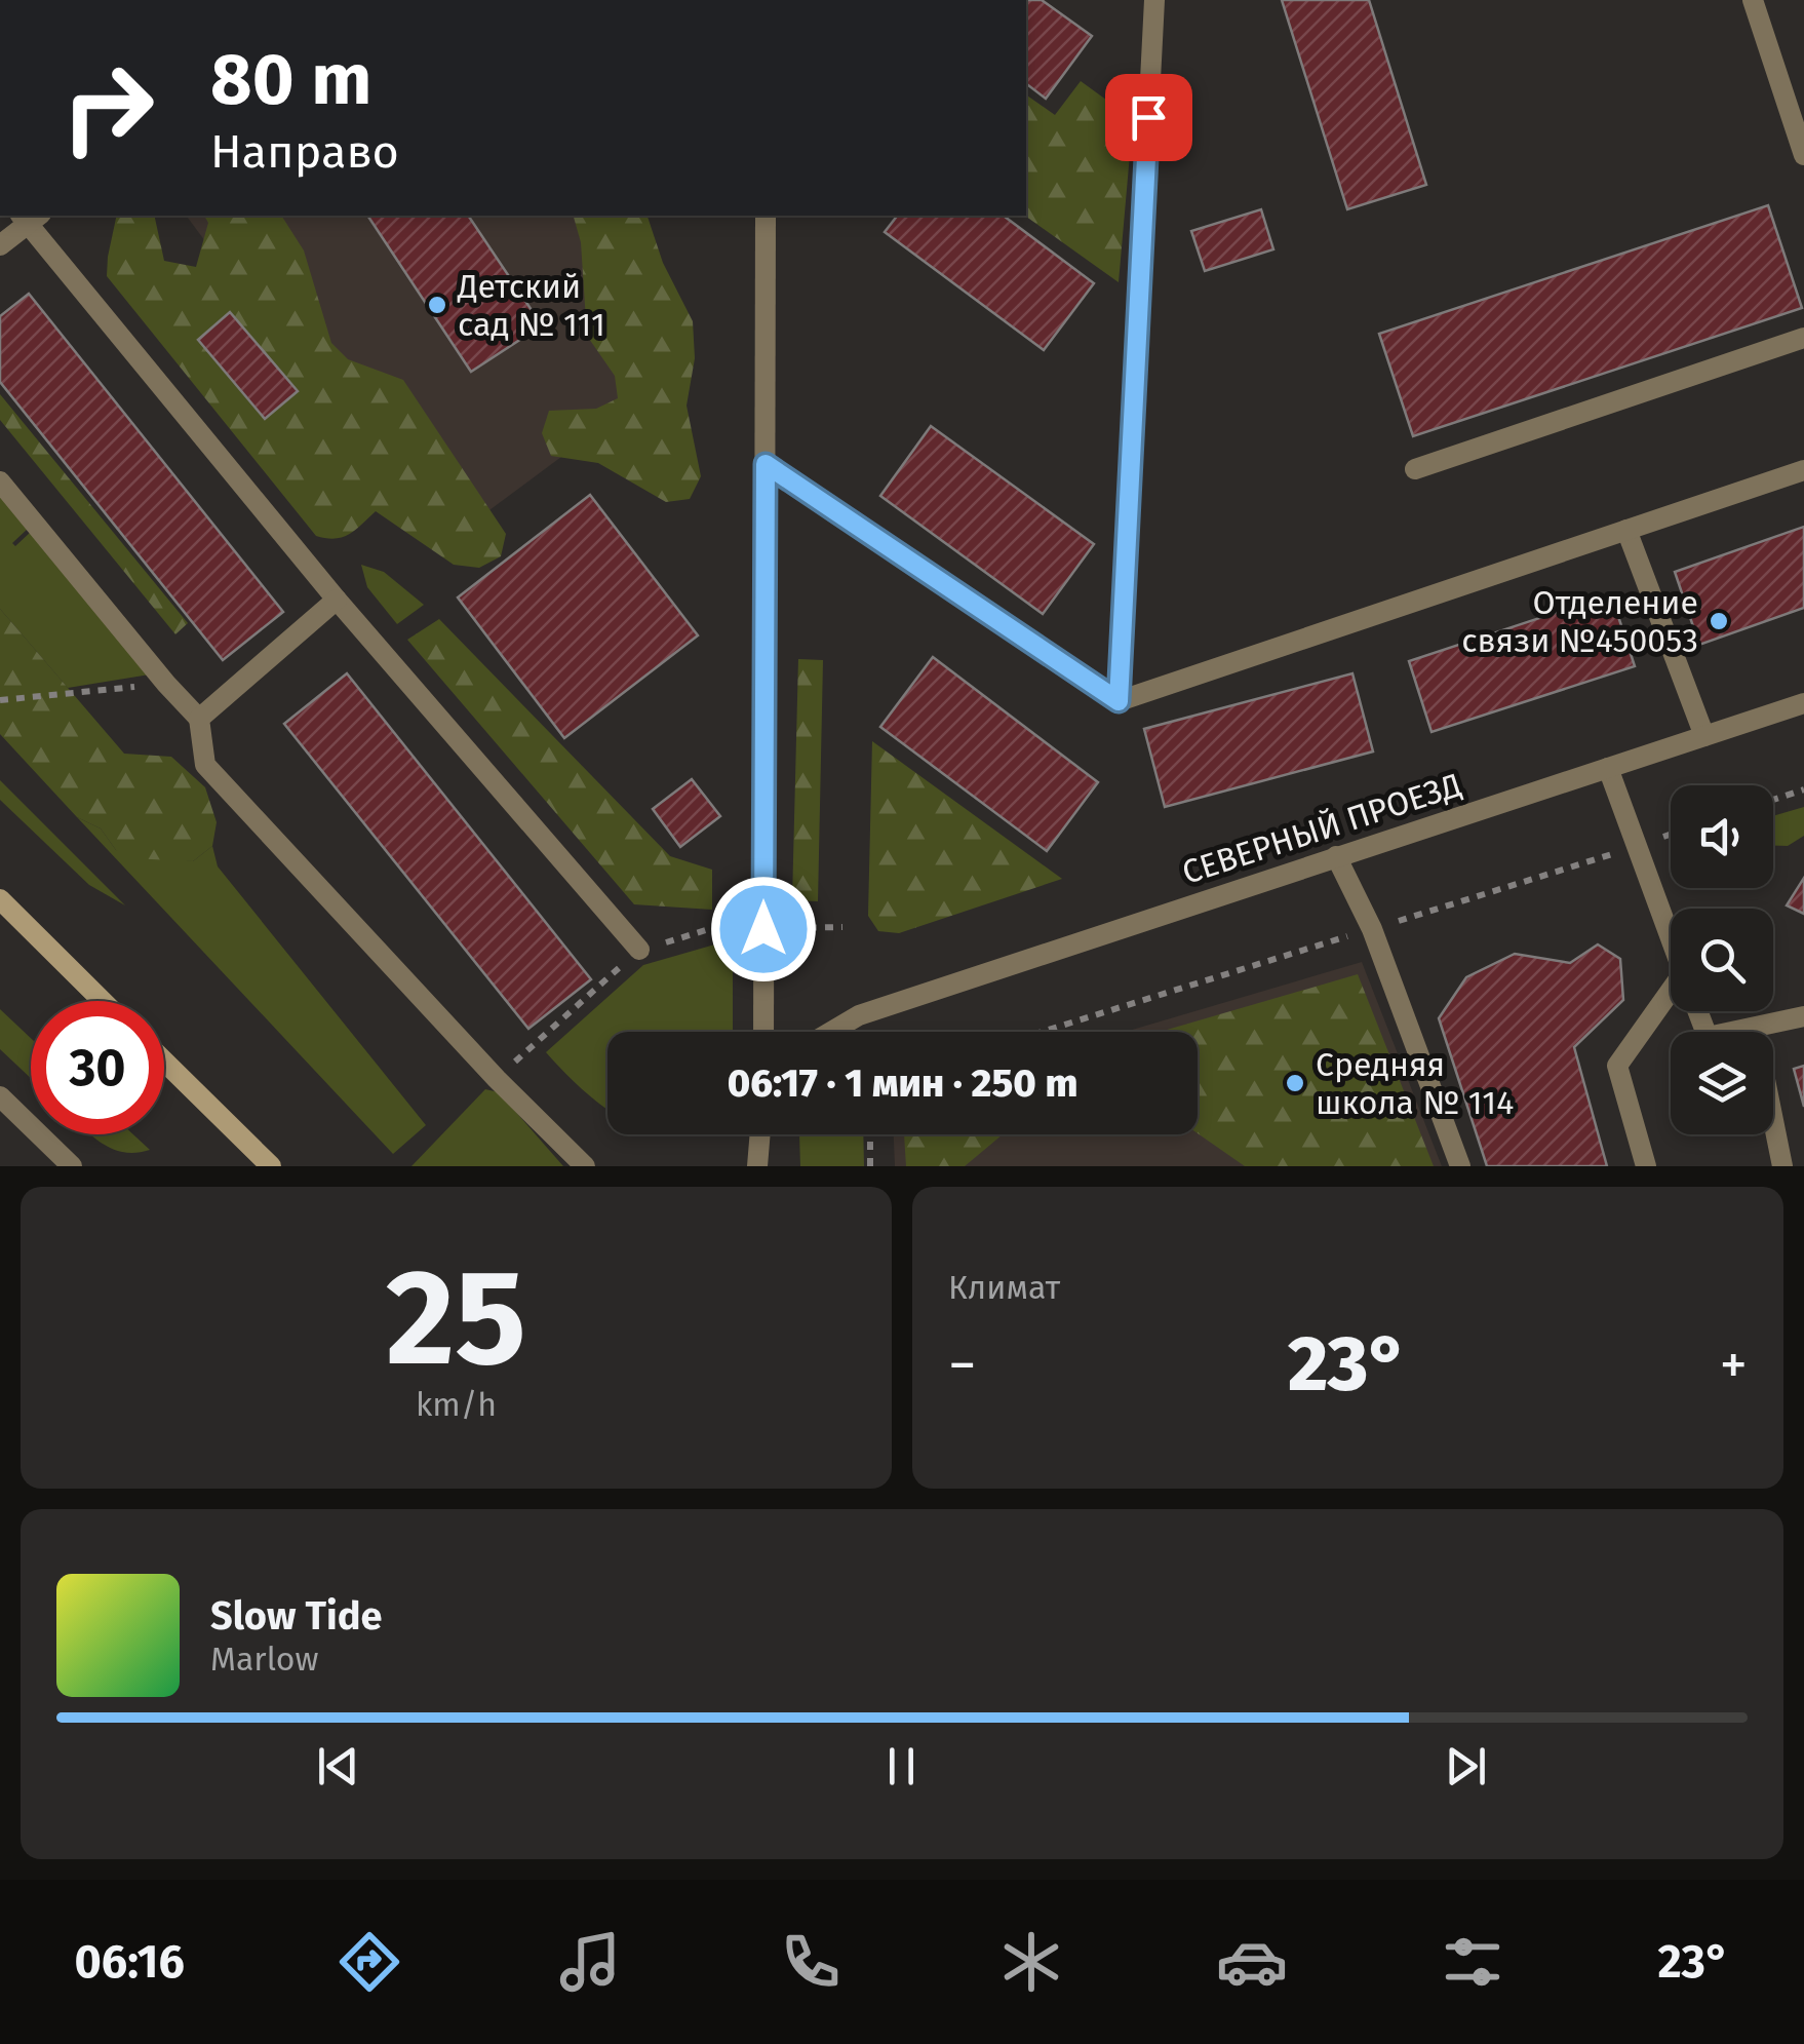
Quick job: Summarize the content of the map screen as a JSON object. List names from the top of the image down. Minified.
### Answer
{"streets":{"street":["СЕВЕРНЫЙ ПРОЕЗД"]},"places":["Детский сад № 111","Отделение связи №450053","Средняя школа № 114"],"page":{"turn":["80 m","Направо"],"limit":"30","trip":"06:17 · 1 мин · 250 m","tile":[["25","km/h"],"Климат"],"heat":["−","23°","+"],"song":["Slow Tide","Marlow"],"tabs":["06:16","23°"]}}
